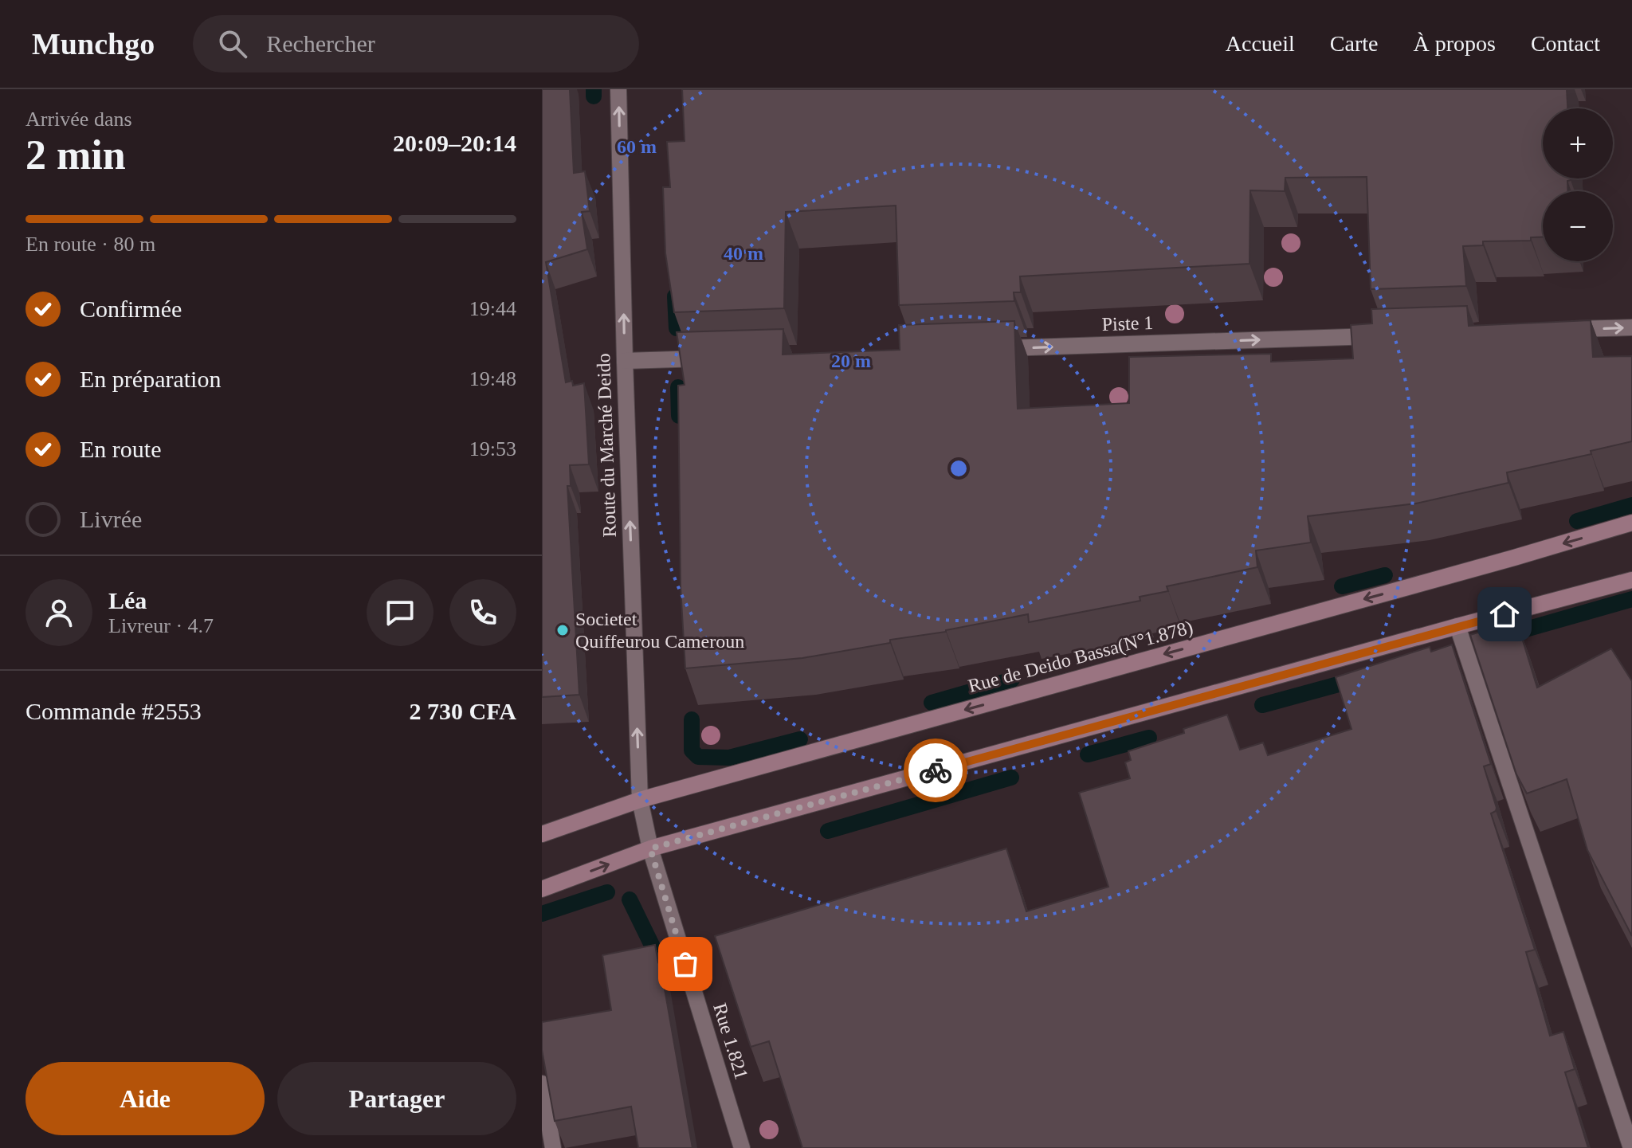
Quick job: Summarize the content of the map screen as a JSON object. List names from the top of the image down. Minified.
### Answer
{"streets":{"main road":["Rue de Deido Bassa(N°1.878)"],"street":["Piste 1","Route du Marché Deido","Rue 1.821"]},"crossings":[["Route du Marché Deido","Rue de Deido Bassa(N°1.878)"],["Route du Marché Deido","Rue 1.821"],["Rue de Deido Bassa(N°1.878)","Rue 1.821"]],"one_way":["Piste 1","Route du Marché Deido"],"places":["Societet Quiffeurou Cameroun"],"page":{"header":"Munchgo","search":"Rechercher","nav":["Accueil","Carte","À propos","Contact"],"heading":["2 min","Arrivée dans","20:09–20:14"],"panel":["Léa","Livreur · 4.7","Commande #2553","2 730 CFA"],"map_buttons":["+","−"],"bar":"En route · 80 m","list":[["Confirmée","19:44"],["En préparation","19:48"],["En route","19:53"],"Livrée"],"buttons":["Aide","Partager"]},"rings":["60 m","40 m","20 m"]}
